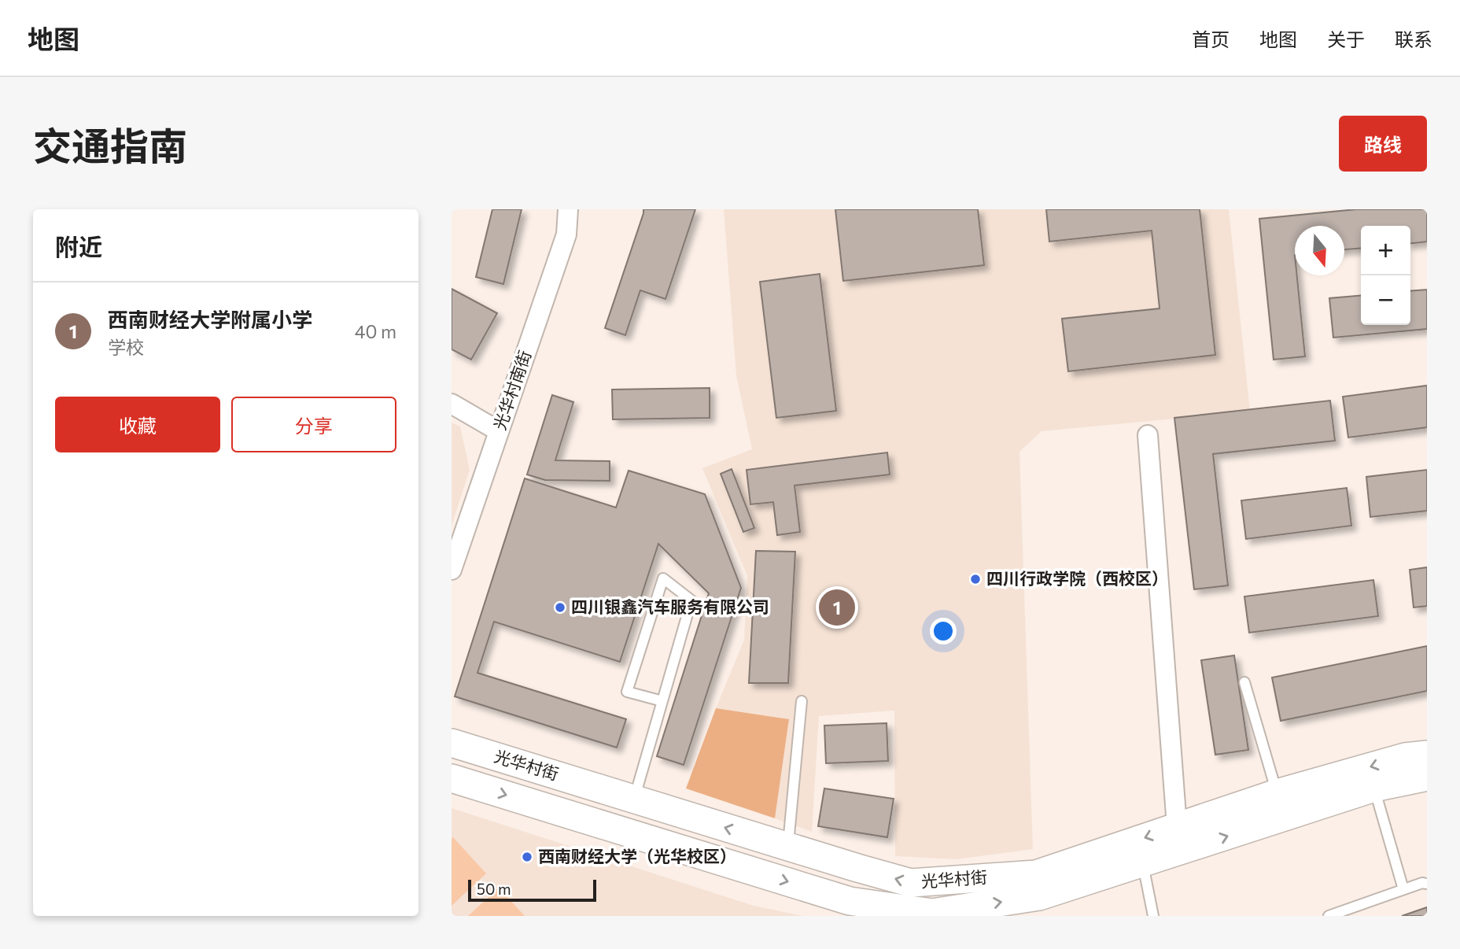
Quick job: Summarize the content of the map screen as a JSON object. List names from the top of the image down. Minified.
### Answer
{"streets":{"main road":["光华村街"],"street":["光华村南街"]},"places":["四川行政学院（西校区）","四川银鑫汽车服务有限公司","西南财经大学（光华校区）"],"scale_bar":"50 m","north":"bottom","page":{"header":"地图","nav":["首页","地图","关于","联系"],"title":"交通指南","buttons":["路线",["收藏","分享"]],"heading":"附近","map_buttons":["+","−"],"list":[{"mark":"1","name":"西南财经大学附属小学","note":"学校","value":"40 m"}],"pins":"1","scale":"50 m"}}
